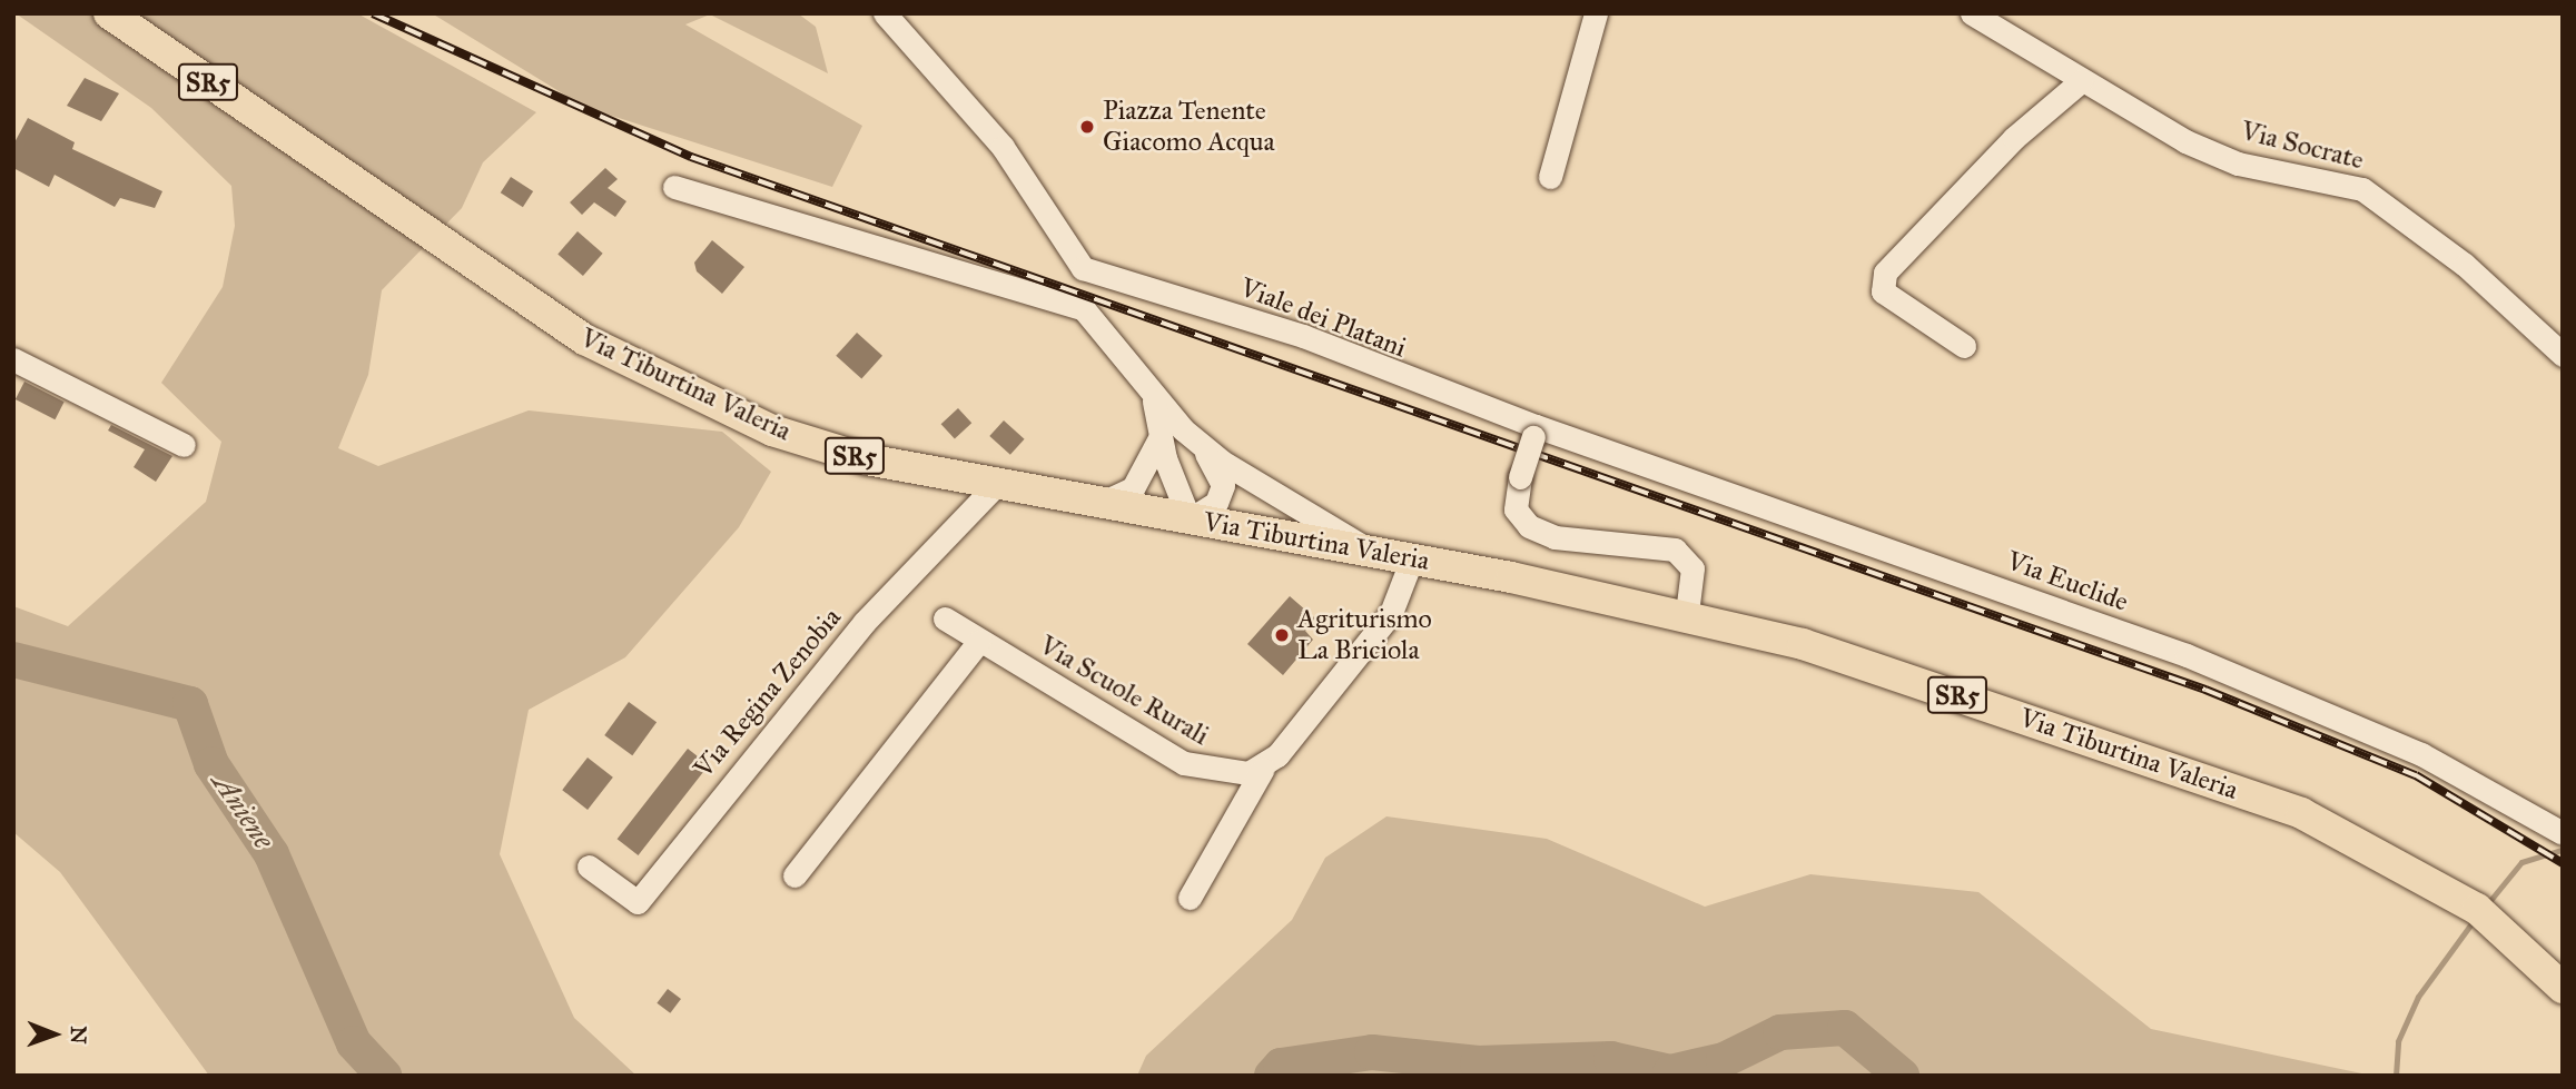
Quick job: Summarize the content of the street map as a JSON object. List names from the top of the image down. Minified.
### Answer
{"streets":{"main road":["SR5","Via Tiburtina Valeria"],"street":["Via Socrate","Viale dei Platani","Via Euclide","Via Scuole Rurali","Via Regina Zenobia"]},"crossings":[["Viale dei Platani","Via Euclide"],["Via Tiburtina Valeria","Via Regina Zenobia"]],"water":["Aniene"],"places":["Piazza Tenente Giacomo Acqua","Agriturismo La Briciola"],"north":"right"}
